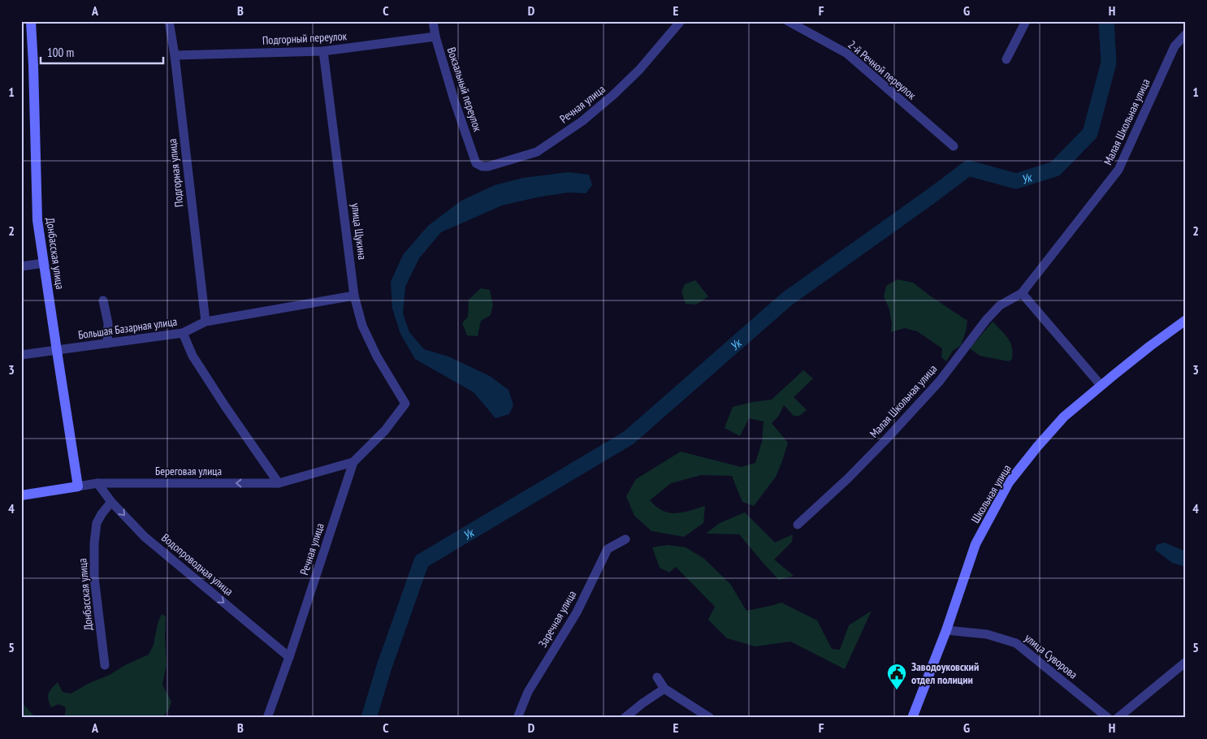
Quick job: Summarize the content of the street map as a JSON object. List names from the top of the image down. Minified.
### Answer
{"streets":{"street":["Подгорный переулок","2-й Речной переулок","Вокзальный переулок","Речная улица","Малая Школьная улица","Подгорная улица","улица Щукина","Донбасская улица","Большая Базарная улица","Береговая улица","Школьная улица","Водопроводная улица","Заречная улица","улица Суворова"]},"crossings":[["Подгорный переулок","Вокзальный переулок"],["Подгорный переулок","Подгорная улица"],["Подгорный переулок","улица Щукина"],["Вокзальный переулок","Речная улица"],["Речная улица","улица Щукина"],["Речная улица","Береговая улица"],["Речная улица","Водопроводная улица"],["Подгорная улица","Большая Базарная улица"],["улица Щукина","Большая Базарная улица"],["Донбасская улица","Большая Базарная улица"],["Донбасская улица","Береговая улица"],["Донбасская улица","Водопроводная улица"],["Береговая улица","Водопроводная улица"],["Школьная улица","улица Суворова"]],"one_way":["Береговая улица","Водопроводная улица"],"water":["Ук"],"places":{"public building":["Заводоуковский отдел полиции"]},"scale_bar":"100 m","grid":{"columns":["A","B","C","D","E","F","G","H"],"rows":["1","2","3","4","5"]}}
